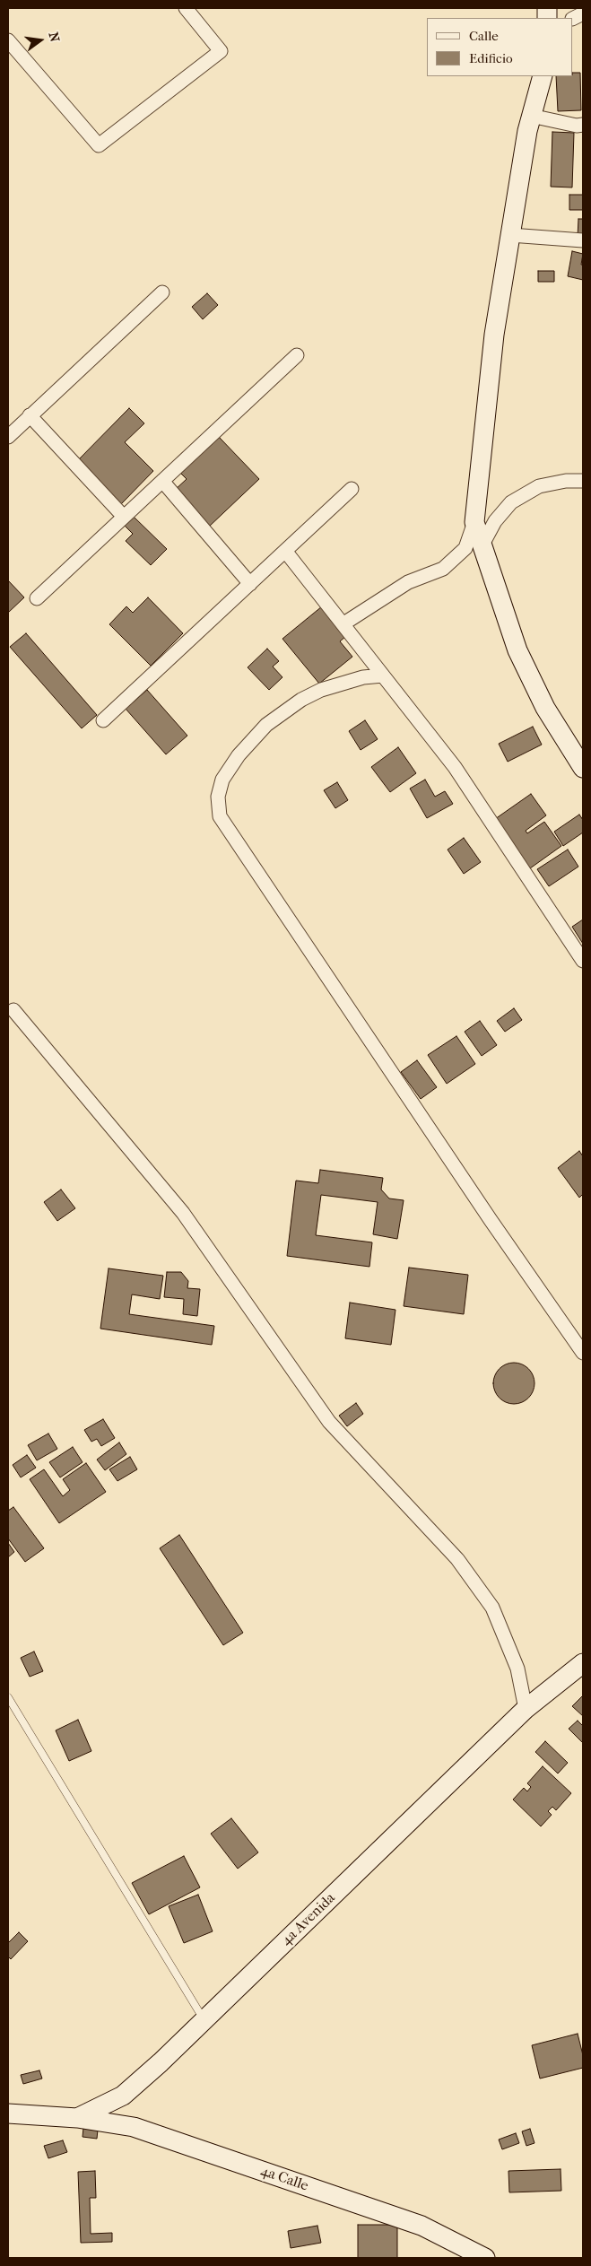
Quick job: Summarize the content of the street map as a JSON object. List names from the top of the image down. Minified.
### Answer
{"streets":{"street":["4a Avenida","4a Calle"]},"crossings":[["4a Avenida","4a Calle"]],"legend":["Calle","Edificio"],"north":"right"}
